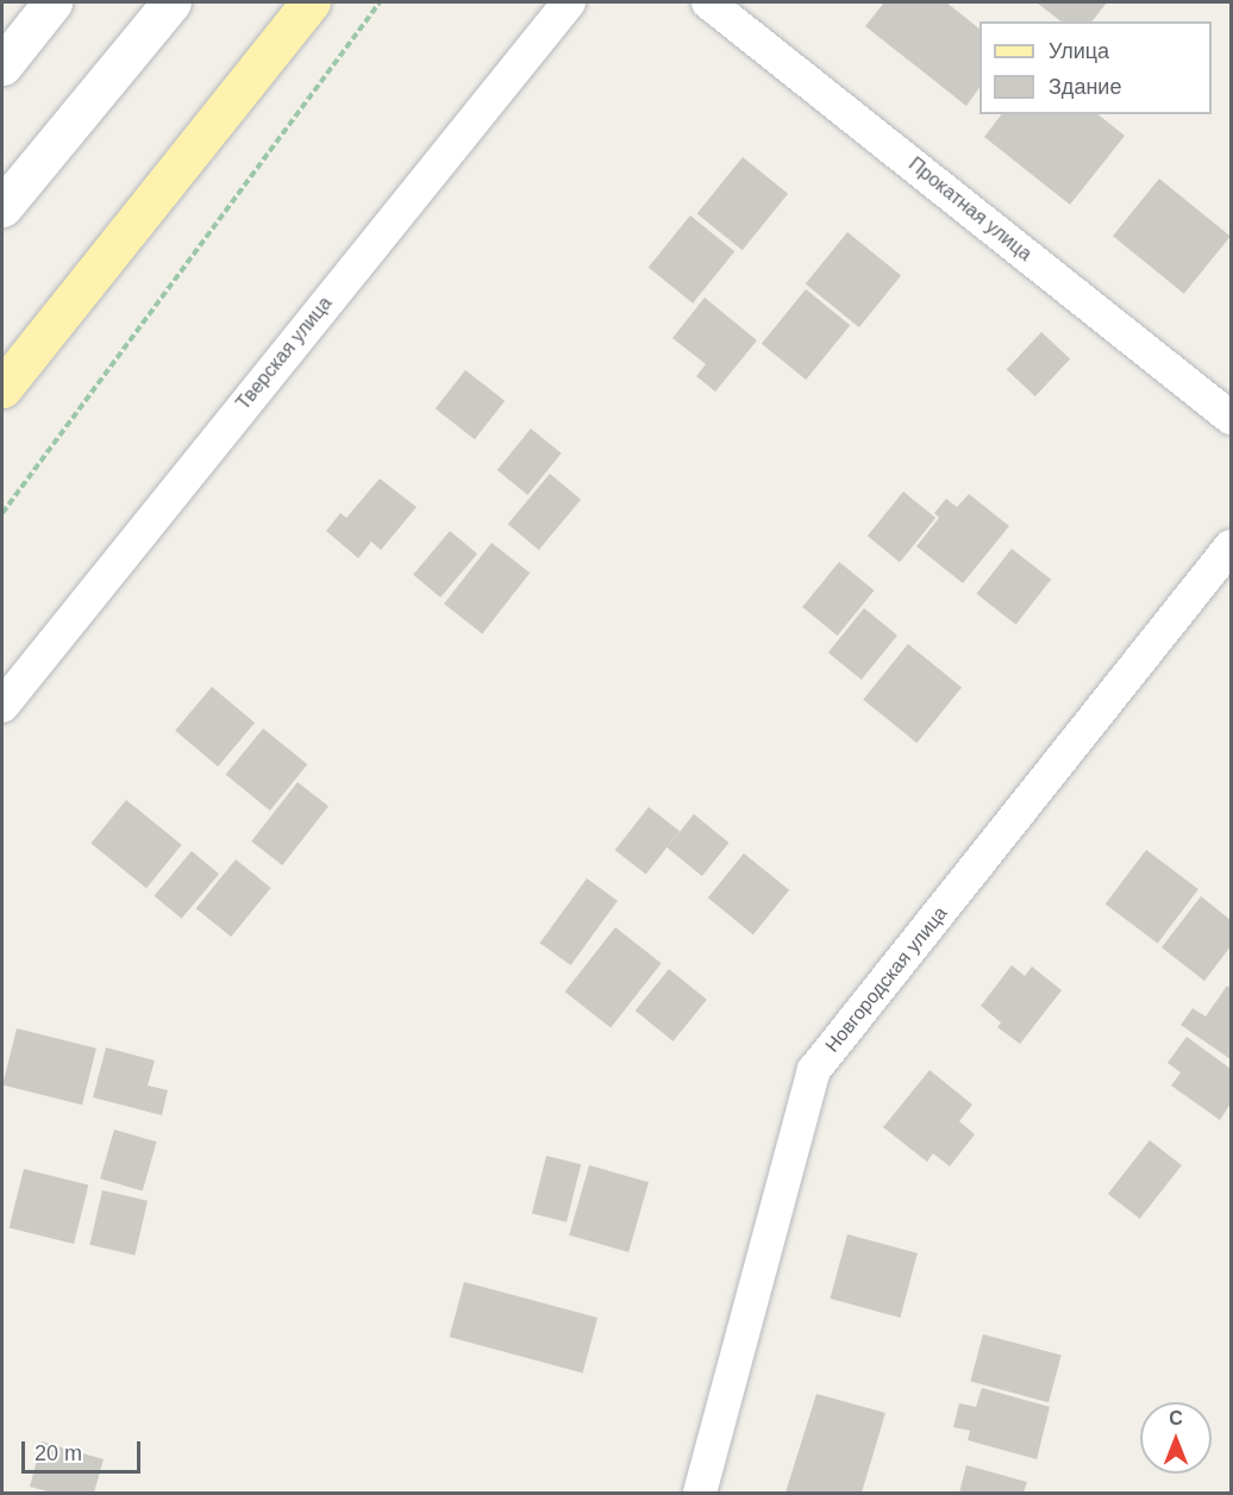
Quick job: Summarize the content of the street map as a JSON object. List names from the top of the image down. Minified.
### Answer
{"streets":{"street":["Прокатная улица","Тверская улица","Новгородская улица"]},"legend":["Улица","Здание"],"scale_bar":"20 m","north":"top"}
